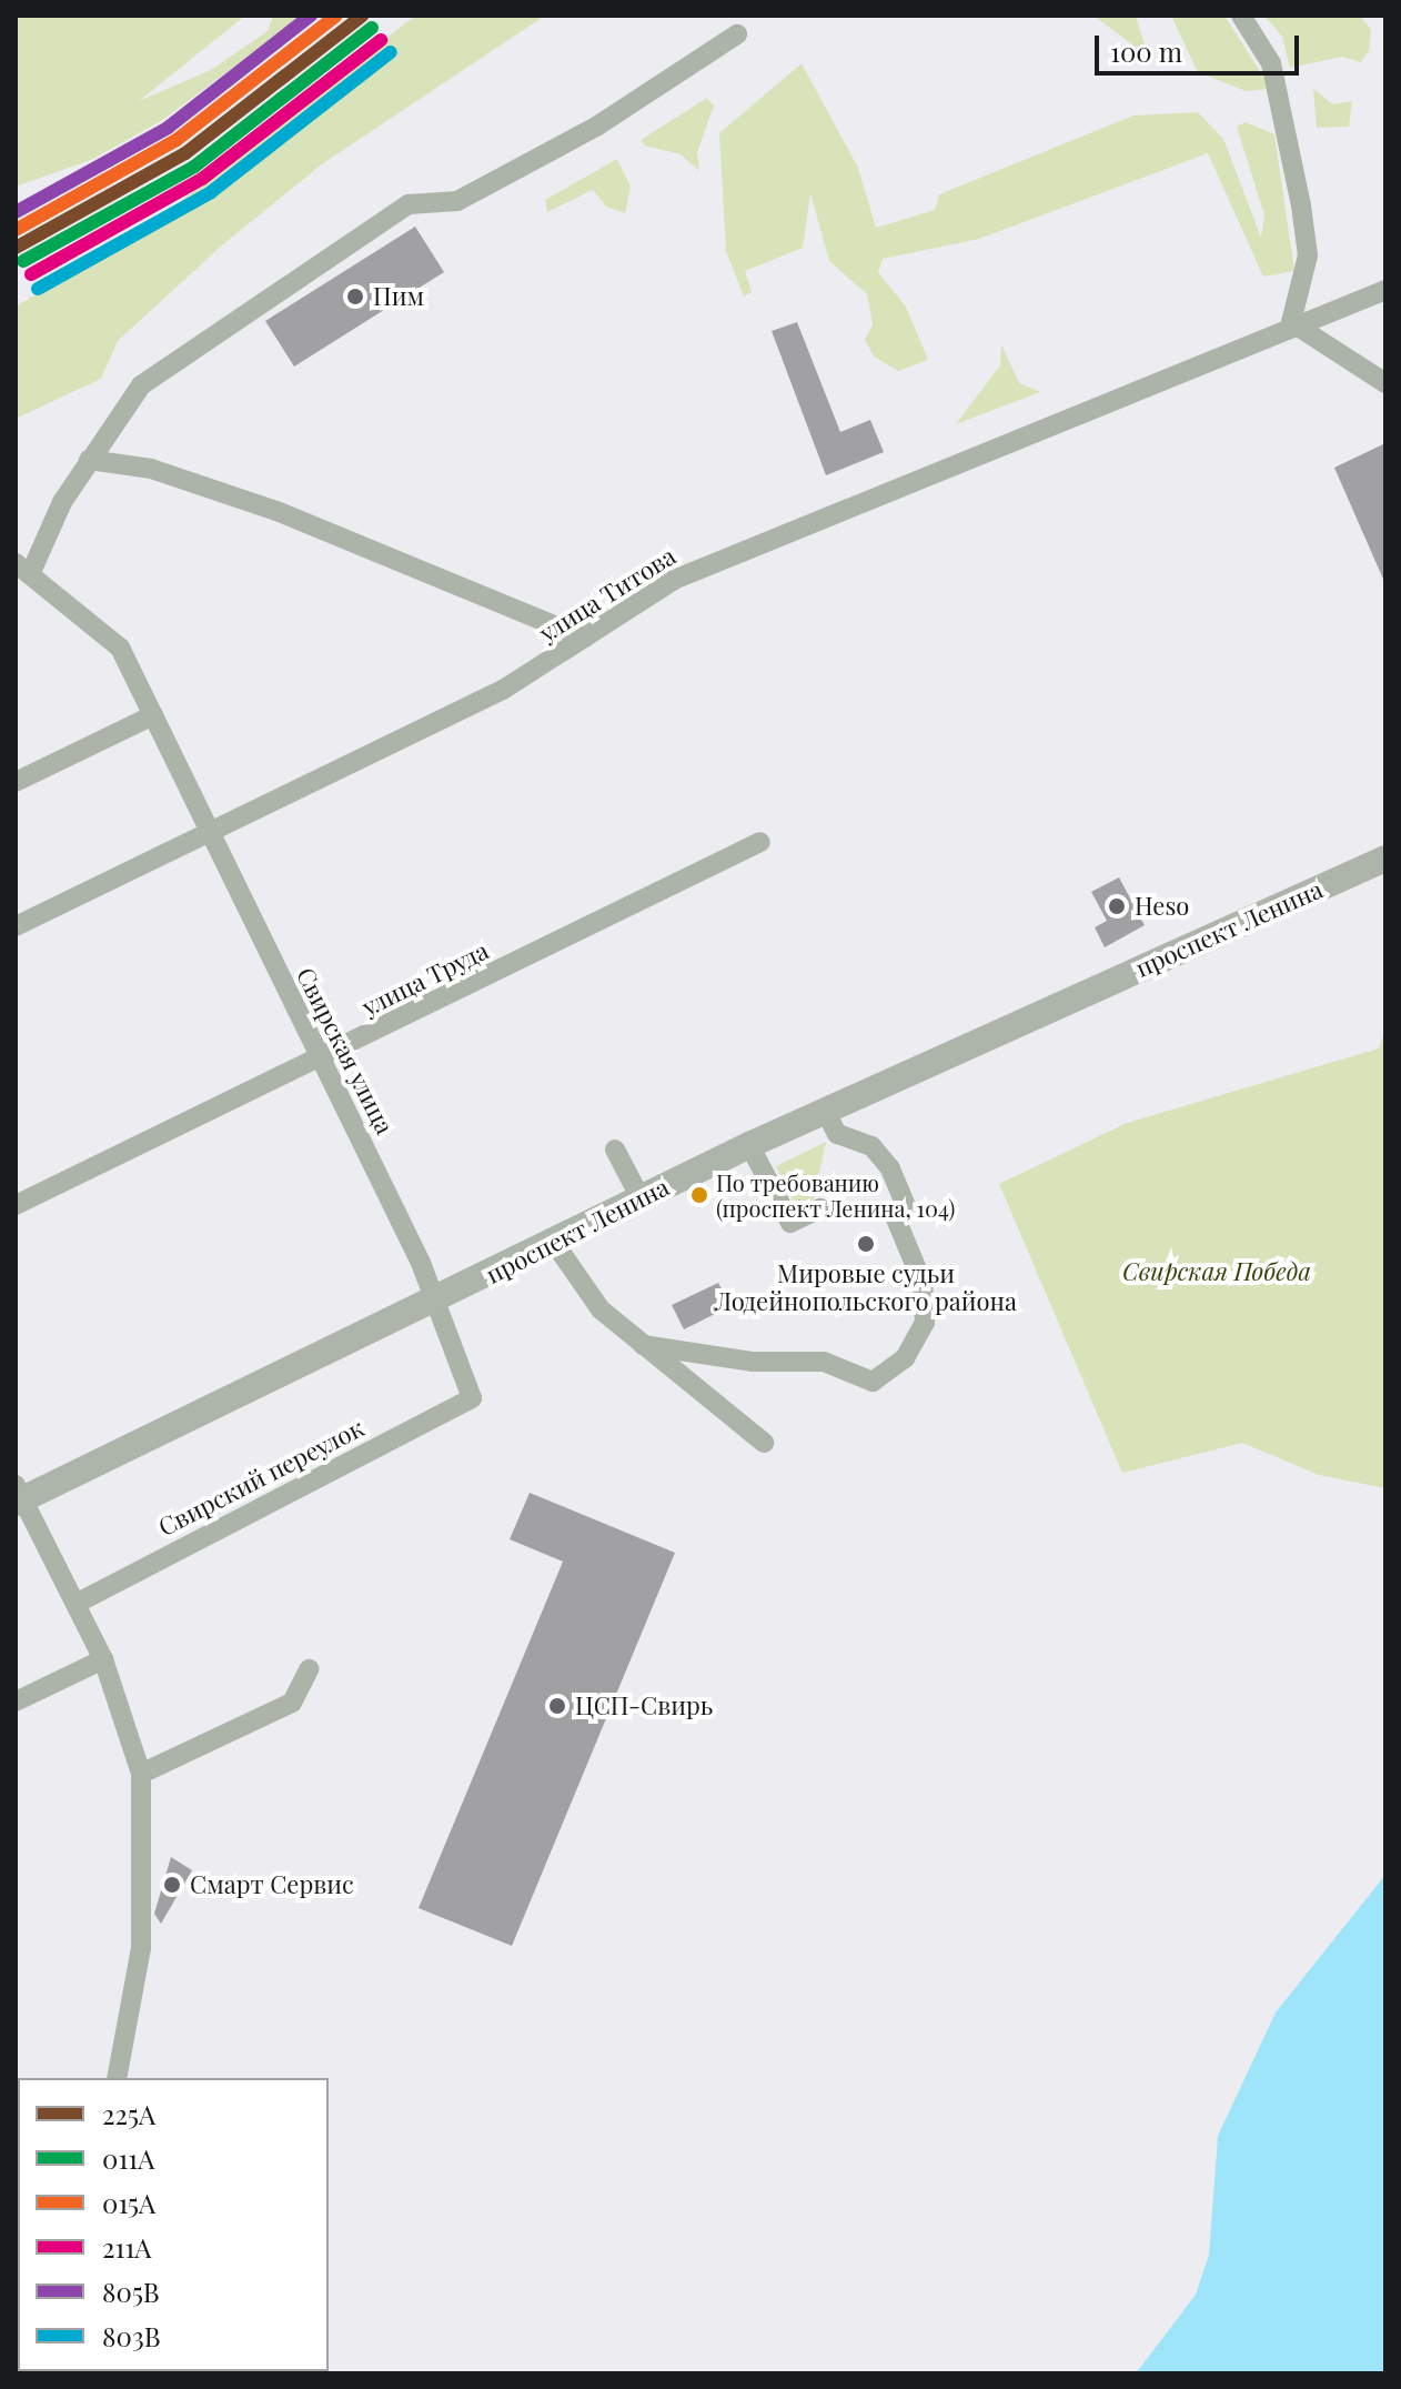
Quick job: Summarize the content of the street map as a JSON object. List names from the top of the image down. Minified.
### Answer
{"streets":{"main road":["проспект Ленина"],"street":["улица Титова","улица Труда","Свирская улица","Свирский переулок"]},"crossings":[["улица Титова","Свирская улица"],["проспект Ленина","Свирская улица"],["улица Труда","Свирская улица"],["Свирская улица","Свирский переулок"]],"parks":["Свирская Победа"],"places":["Пим","Heso","По требованию (проспект Ленина, 104)","Мировые судьи Лодейнопольского района","ЦСП-Свирь","Смарт Сервис"],"lines":["transit line 225А","transit line 015А","transit line 805В","transit line 011А","transit line 211А","transit line 803В"],"legend":["225А","011А","015А","211А","805В","803В"],"scale_bar":"100 m"}
